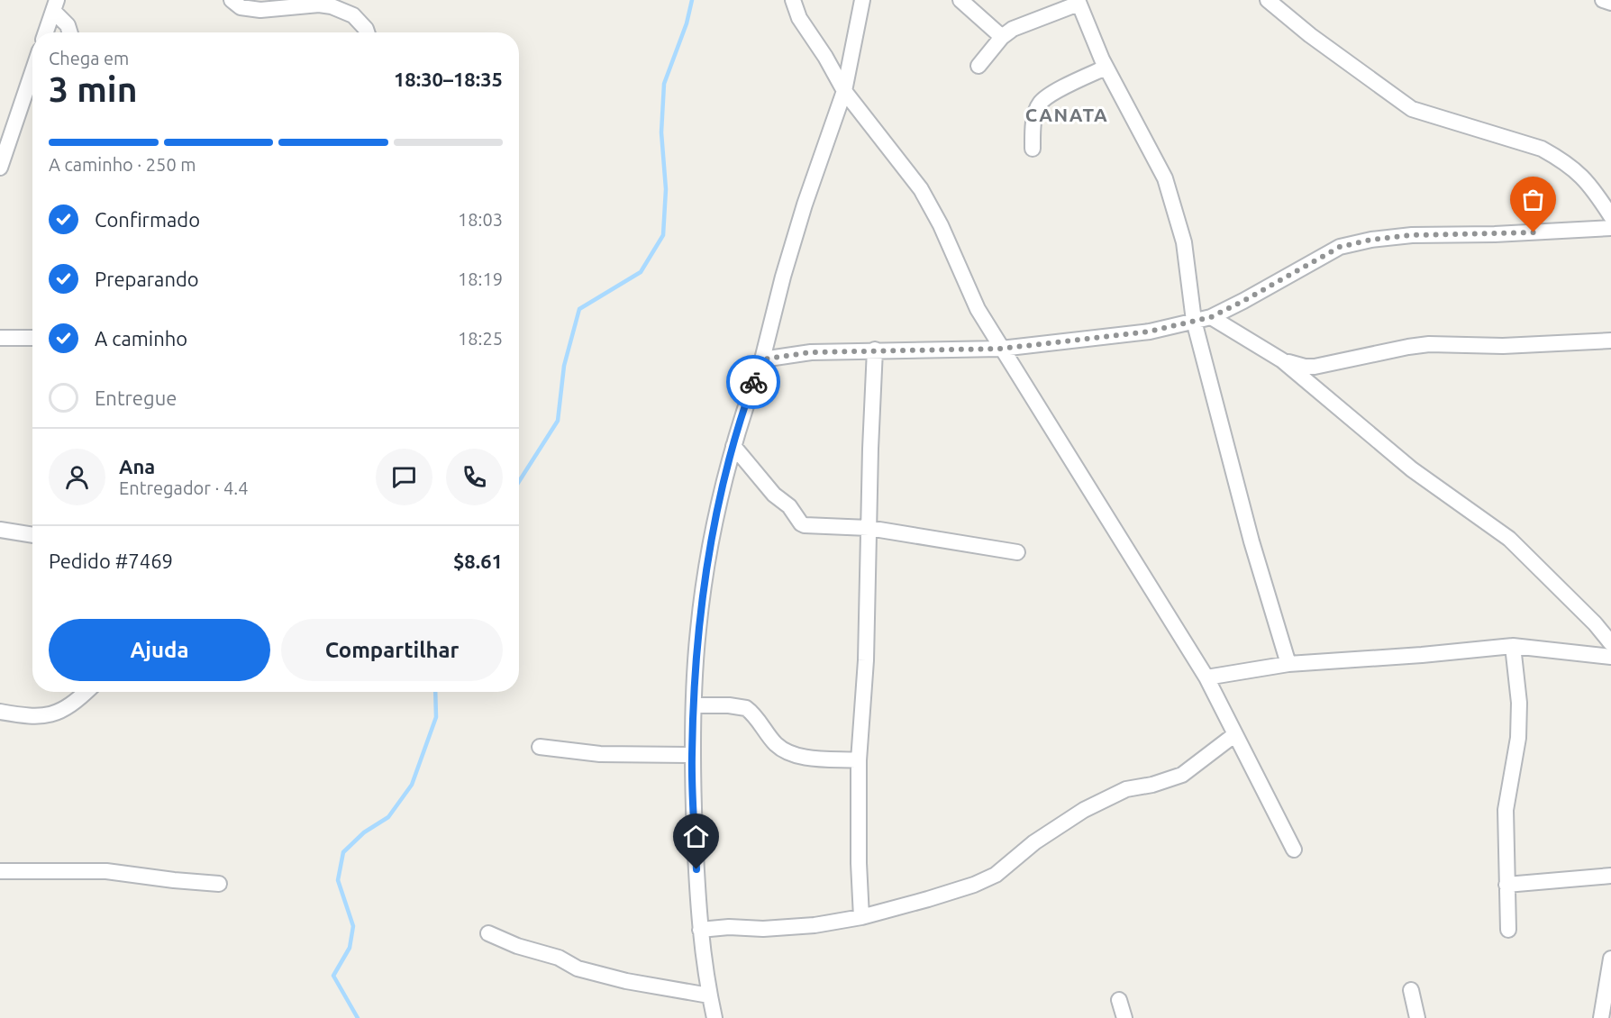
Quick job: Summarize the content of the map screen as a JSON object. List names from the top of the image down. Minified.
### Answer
{"districts":["CANATA"],"page":{"heading":["3 min","Chega em","18:30–18:35"],"panel":["Ana","Entregador · 4.4","Pedido #7469","$8.61"],"bar":"A caminho · 250 m","list":[["Confirmado","18:03"],["Preparando","18:19"],["A caminho","18:25"],"Entregue"],"buttons":["Ajuda","Compartilhar"]}}
